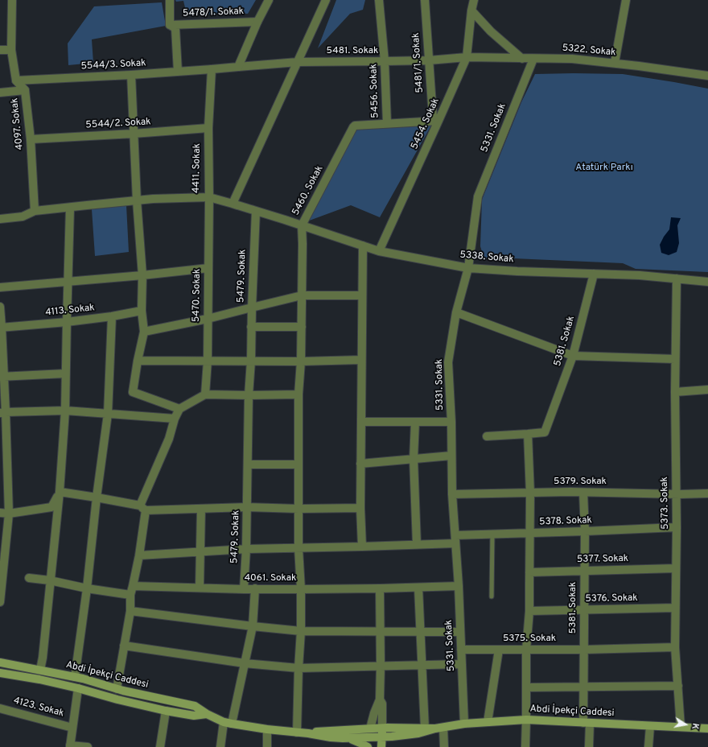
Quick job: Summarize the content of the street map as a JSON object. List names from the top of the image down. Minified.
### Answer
{"streets":{"main road":["Abdi İpekçi Caddesi"],"street":["5478/1. Sokak","5322. Sokak","5481. Sokak","5481/1. Sokak","5544/3. Sokak","5456. Sokak","4097. Sokak","5544/2. Sokak","5454. Sokak","5331. Sokak","4411. Sokak","5460. Sokak","5338. Sokak","5479. Sokak","5470. Sokak","4113. Sokak","5381. Sokak","5379. Sokak","5373. Sokak","5378. Sokak","5377. Sokak","4061. Sokak","5376. Sokak","5375. Sokak","4123. Sokak"]},"crossings":[["5322. Sokak","5481. Sokak"],["5322. Sokak","5454. Sokak"],["5322. Sokak","5331. Sokak"],["5481. Sokak","5481/1. Sokak"],["5481. Sokak","5456. Sokak"],["5481. Sokak","5454. Sokak"],["5481/1. Sokak","5454. Sokak"],["5481/1. Sokak","5460. Sokak"],["5544/3. Sokak","4097. Sokak"],["5544/3. Sokak","4411. Sokak"],["5456. Sokak","5460. Sokak"],["4097. Sokak","5544/2. Sokak"],["4097. Sokak","4411. Sokak"],["5544/2. Sokak","4411. Sokak"],["5454. Sokak","5460. Sokak"],["5454. Sokak","5338. Sokak"],["5331. Sokak","5338. Sokak"],["5331. Sokak","5379. Sokak"],["5331. Sokak","5378. Sokak"],["5331. Sokak","4061. Sokak"],["5331. Sokak","5375. Sokak"],["5331. Sokak","Abdi İpekçi Caddesi"],["4411. Sokak","5470. Sokak"],["5460. Sokak","5338. Sokak"],["5460. Sokak","5378. Sokak"],["5460. Sokak","4061. Sokak"],["5460. Sokak","Abdi İpekçi Caddesi"],["5338. Sokak","5479. Sokak"],["5338. Sokak","5381. Sokak"],["5479. Sokak","5378. Sokak"],["5479. Sokak","4061. Sokak"],["5381. Sokak","5379. Sokak"],["5381. Sokak","5378. Sokak"],["5381. Sokak","5377. Sokak"],["5381. Sokak","5376. Sokak"],["5381. Sokak","5375. Sokak"],["5381. Sokak","Abdi İpekçi Caddesi"],["5379. Sokak","5373. Sokak"],["5373. Sokak","5378. Sokak"],["5373. Sokak","5377. Sokak"],["5373. Sokak","5376. Sokak"],["5373. Sokak","5375. Sokak"],["5373. Sokak","Abdi İpekçi Caddesi"]],"parks":["Atatürk Parkı"],"north":"right"}
